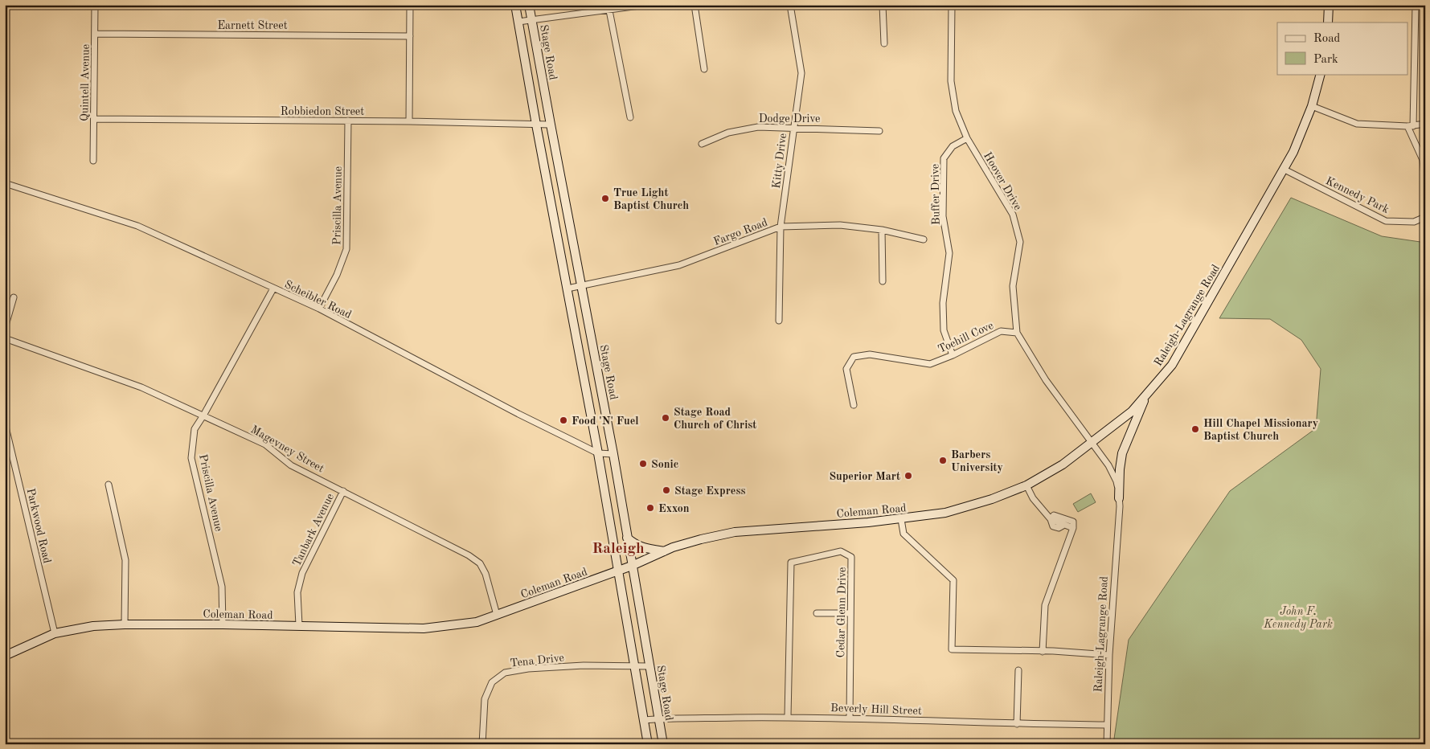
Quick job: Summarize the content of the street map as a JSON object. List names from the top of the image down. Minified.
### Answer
{"streets":{"main road":["Stage Road","Raleigh-Lagrange Road","Coleman Road"],"street":["Earnett Street","Quintell Avenue","Robbiedon Street","Dodge Drive","Kitty Drive","Hoover Drive","Buffer Drive","Kennedy Park","Priscilla Avenue","Fargo Road","Scheibler Road","Toehill Cove","Magevney Street","Parkwood Road","Tanbark Avenue","Cedar Glenn Drive","Tena Drive","Beverly Hill Street"]},"crossings":[["Earnett Street","Quintell Avenue"],["Stage Road","Robbiedon Street"],["Stage Road","Fargo Road"],["Stage Road","Scheibler Road"],["Stage Road","Coleman Road"],["Stage Road","Tena Drive"],["Stage Road","Beverly Hill Street"],["Quintell Avenue","Robbiedon Street"],["Robbiedon Street","Priscilla Avenue"],["Dodge Drive","Kitty Drive"],["Kitty Drive","Fargo Road"],["Hoover Drive","Buffer Drive"],["Hoover Drive","Raleigh-Lagrange Road"],["Hoover Drive","Toehill Cove"],["Hoover Drive","Coleman Road"],["Buffer Drive","Toehill Cove"],["Kennedy Park","Raleigh-Lagrange Road"],["Priscilla Avenue","Scheibler Road"],["Priscilla Avenue","Magevney Street"],["Priscilla Avenue","Coleman Road"],["Raleigh-Lagrange Road","Coleman Road"],["Raleigh-Lagrange Road","Beverly Hill Street"],["Magevney Street","Coleman Road"],["Magevney Street","Tanbark Avenue"],["Coleman Road","Parkwood Road"],["Coleman Road","Tanbark Avenue"],["Cedar Glenn Drive","Beverly Hill Street"]],"districts":["Raleigh"],"parks":["John F. Kennedy Park"],"places":["True Light Baptist Church","Stage Road Church of Christ","Food 'N' Fuel","Hill Chapel Missionary Baptist Church","Barbers University","Sonic","Superior Mart","Stage Express","Exxon"],"legend":["Road","Park"]}
